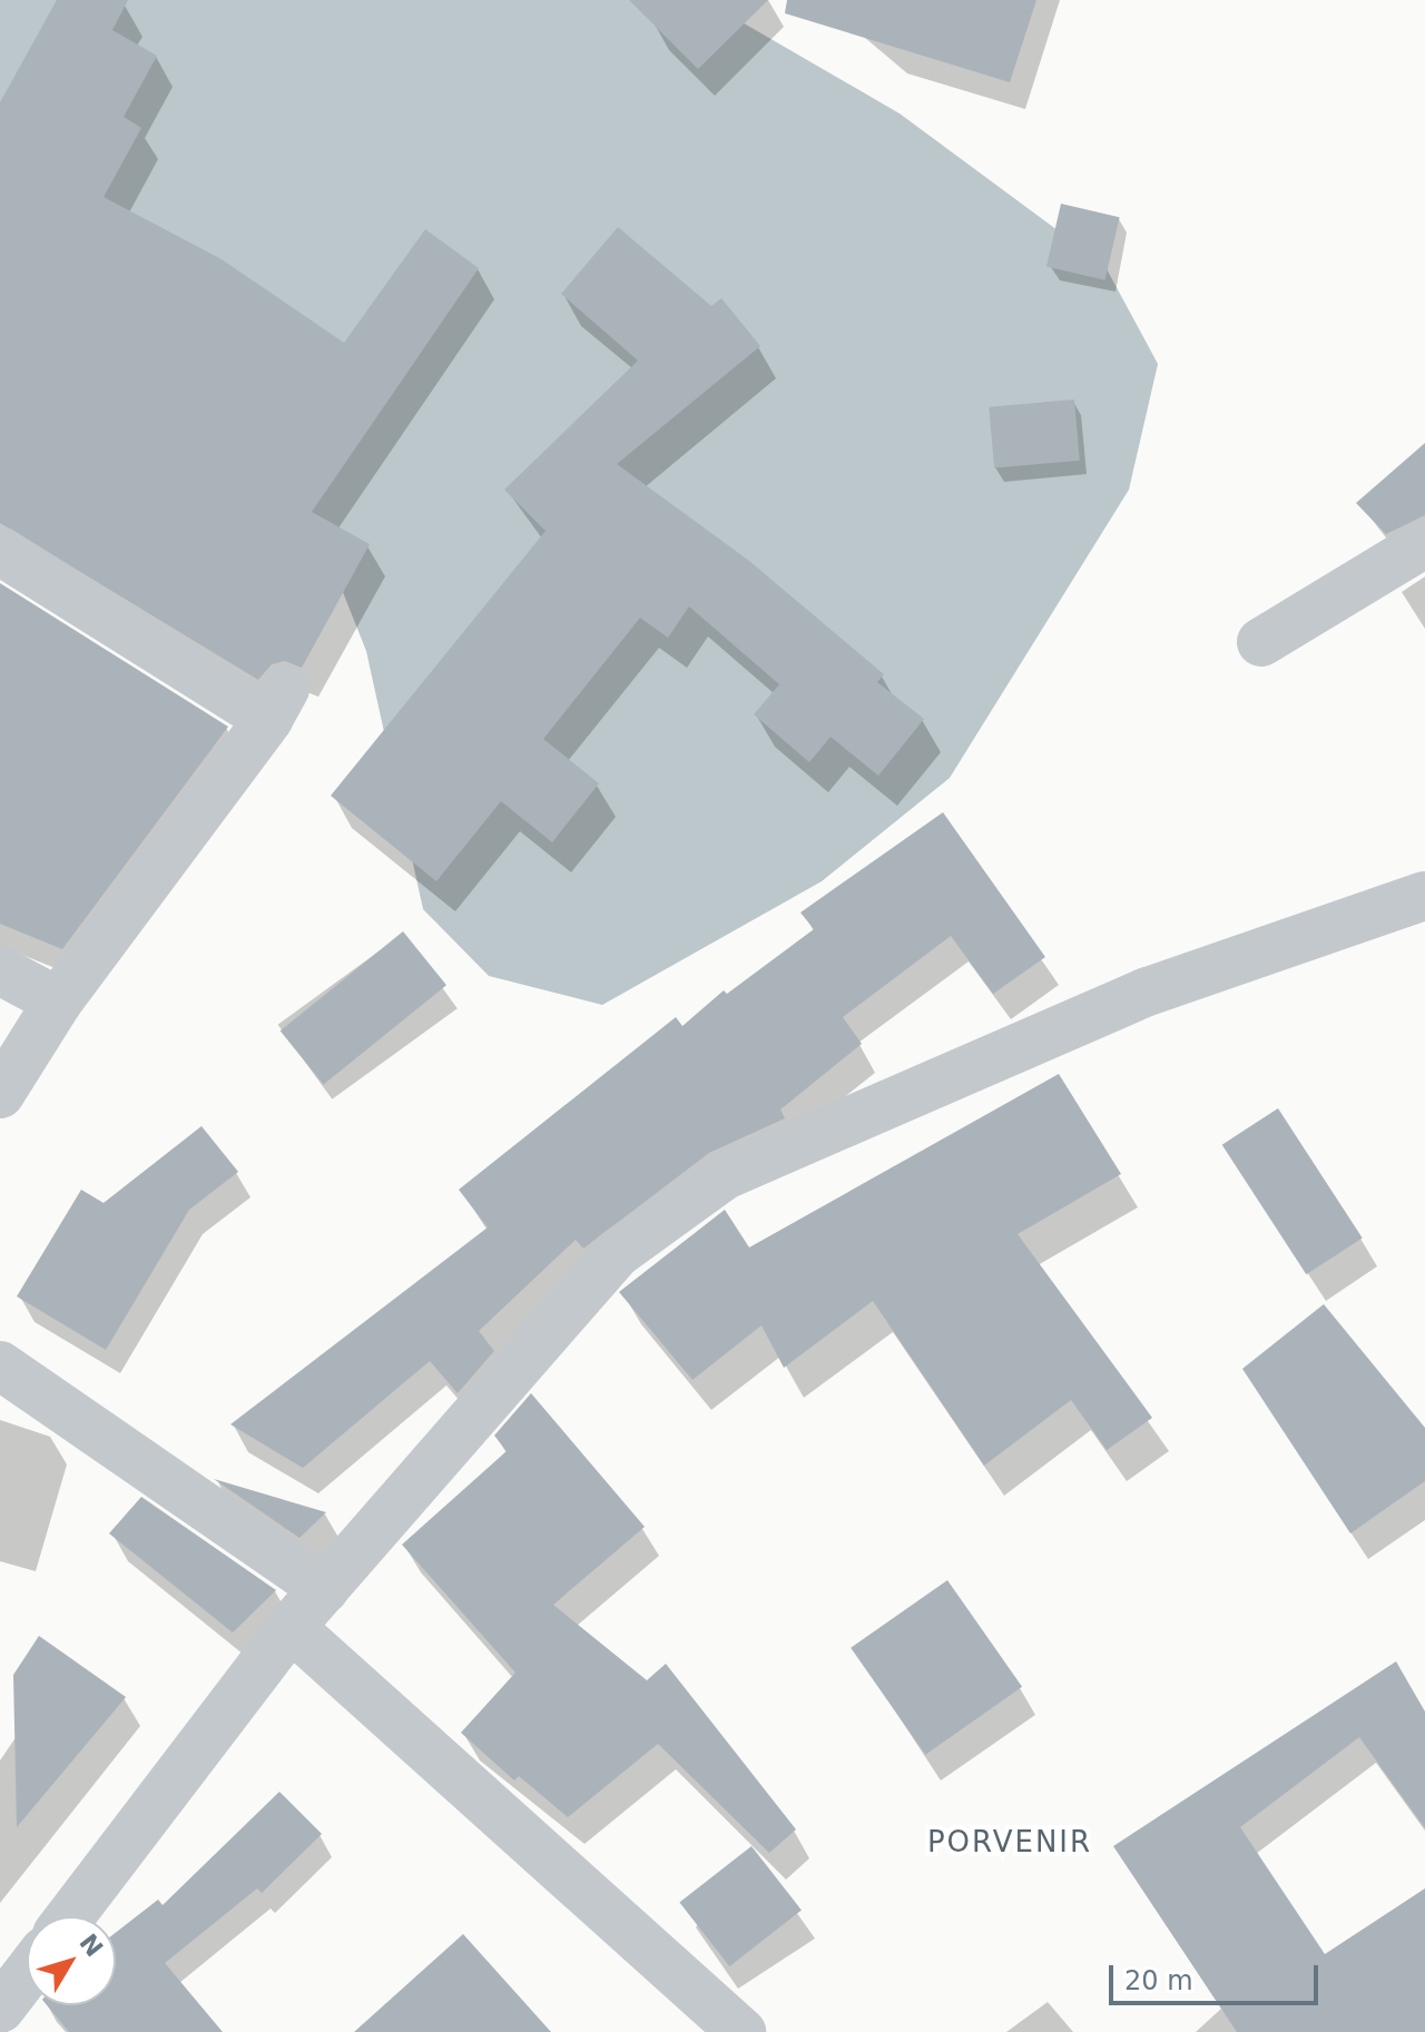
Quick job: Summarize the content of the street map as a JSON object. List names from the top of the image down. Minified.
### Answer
{"districts":["PORVENIR"],"scale_bar":"20 m","north":"top right"}
